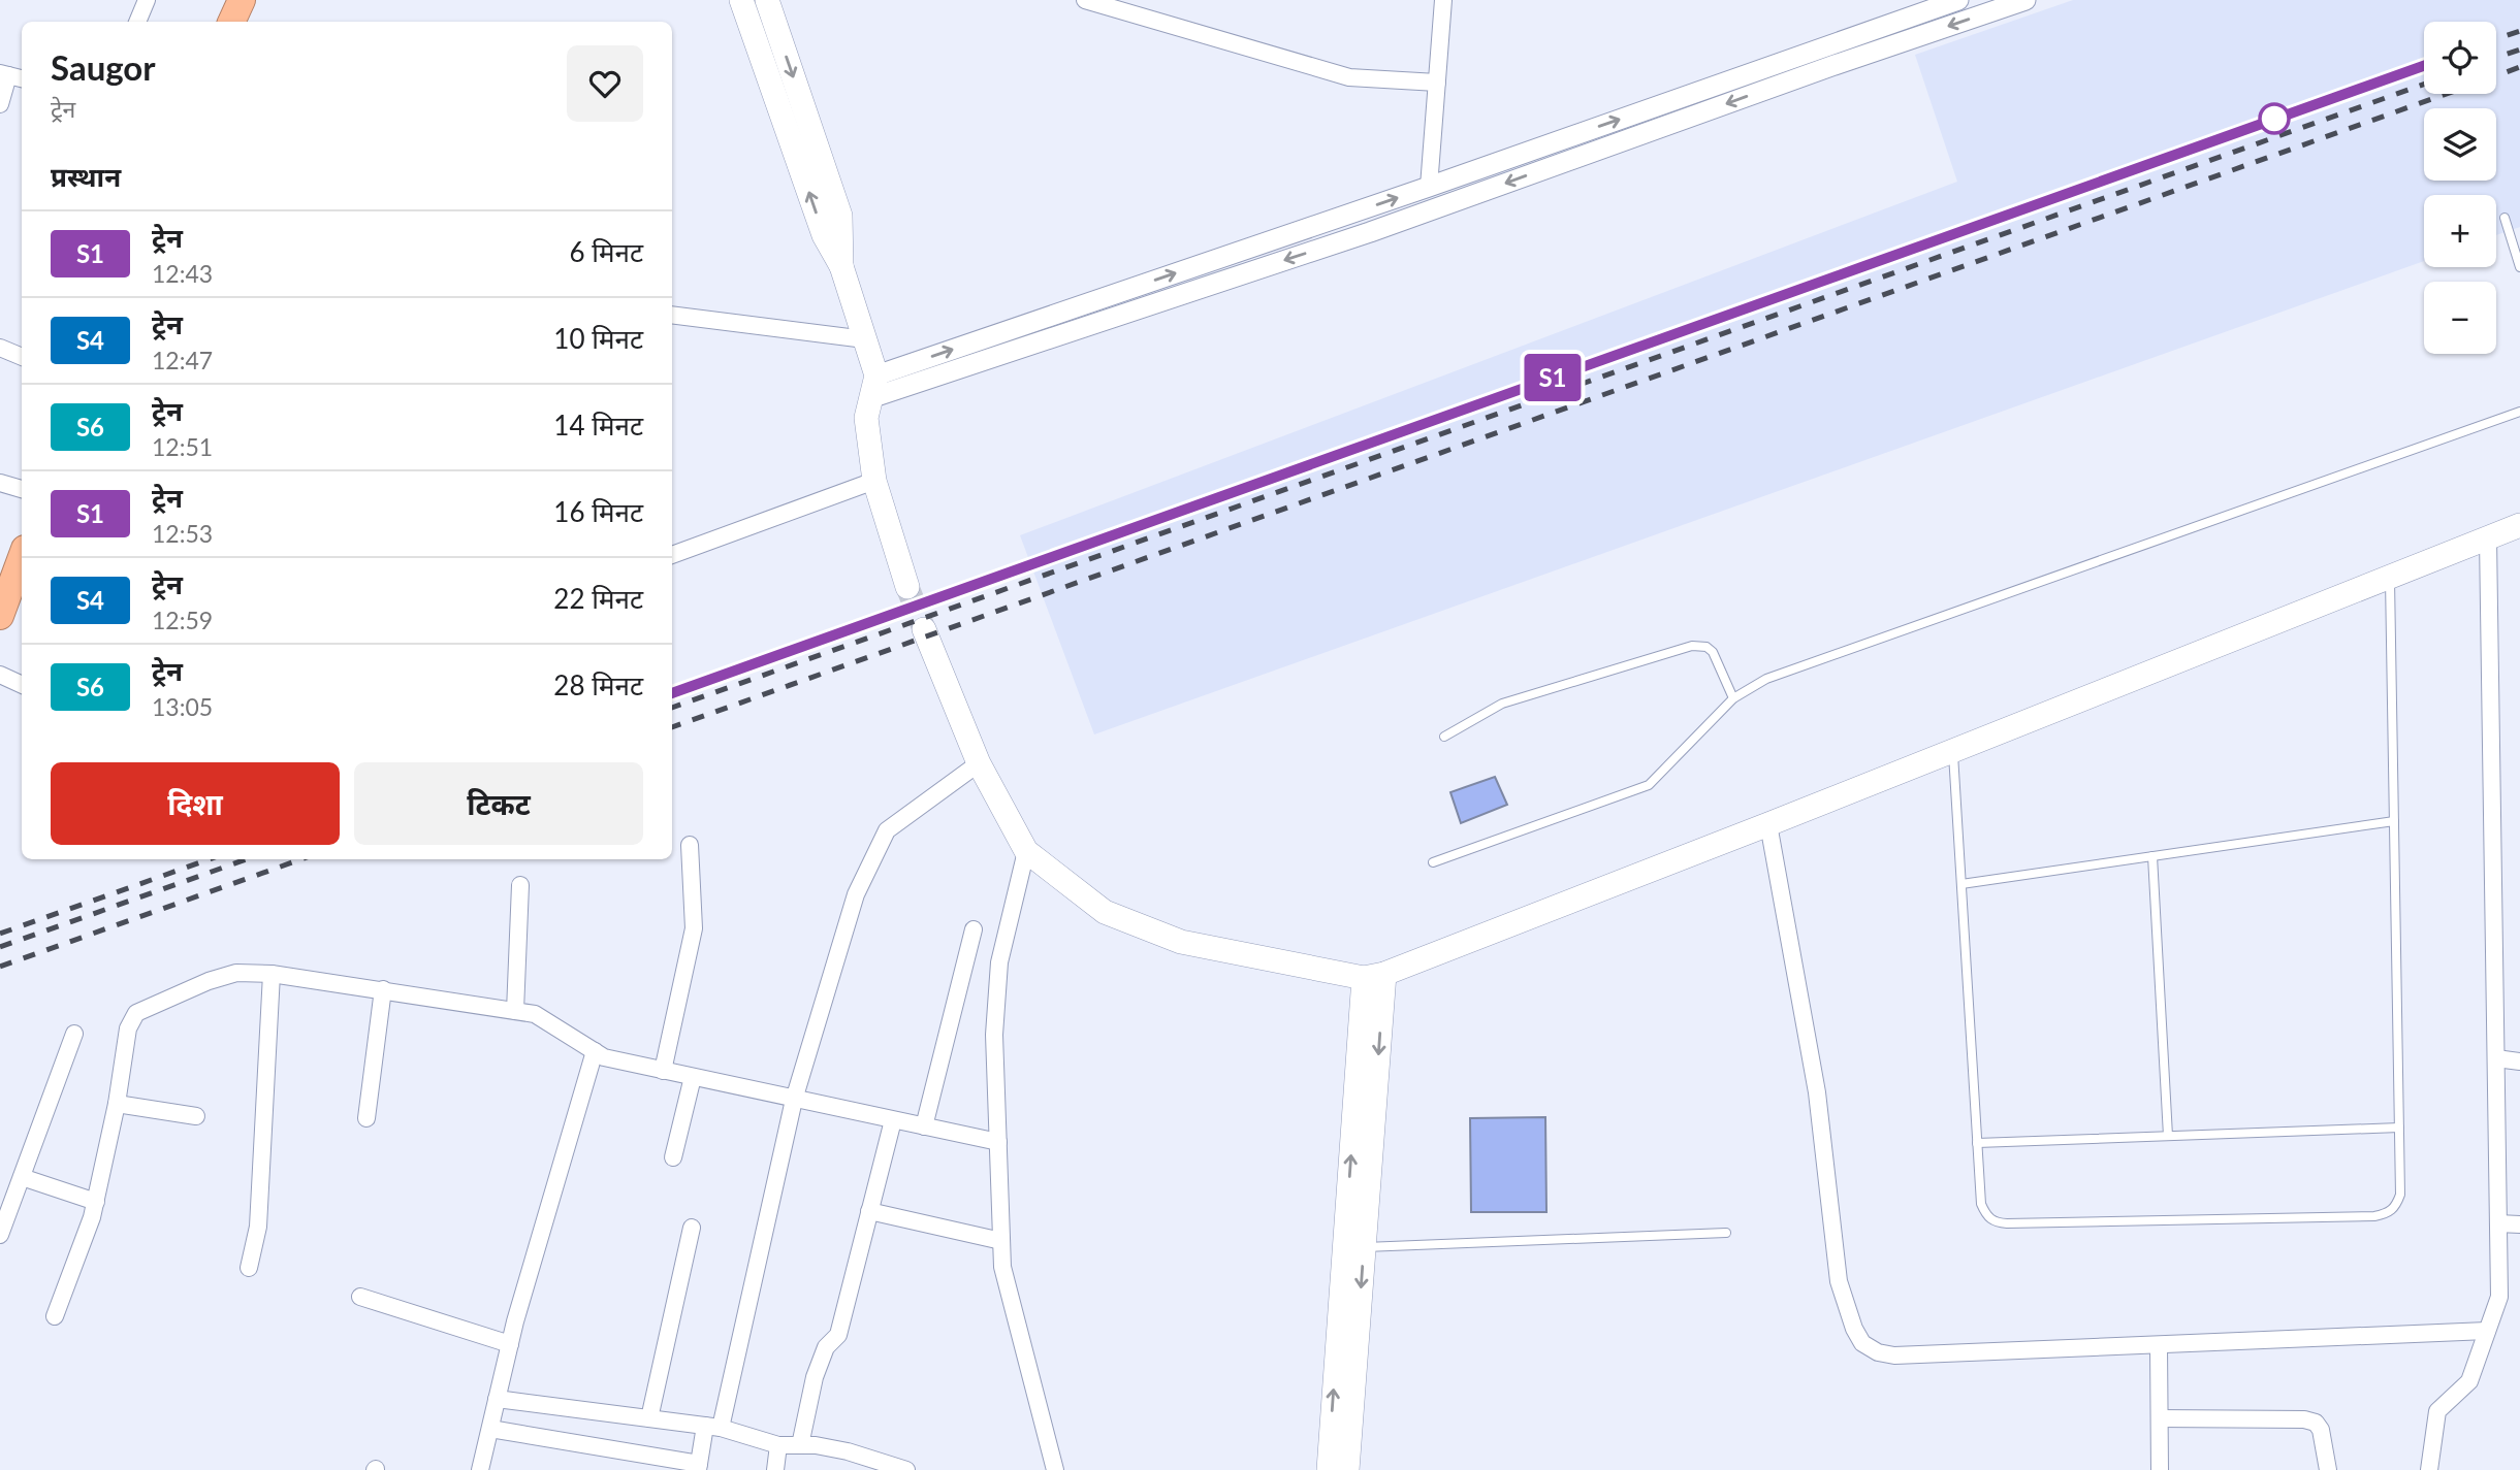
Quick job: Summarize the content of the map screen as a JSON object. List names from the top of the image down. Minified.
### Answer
{"page":{"on_map":"S1","map_buttons":["+","−"],"heading":[["Saugor","ट्रेन"],"प्रस्थान"],"list":[{"mark":"S1","name":"ट्रेन","note":"12:43","value":"6 मिनट"},{"mark":"S4","name":"ट्रेन","note":"12:47","value":"10 मिनट"},{"mark":"S6","name":"ट्रेन","note":"12:51","value":"14 मिनट"},{"mark":"S1","name":"ट्रेन","note":"12:53","value":"16 मिनट"},{"mark":"S4","name":"ट्रेन","note":"12:59","value":"22 मिनट"},{"mark":"S6","name":"ट्रेन","note":"13:05","value":"28 मिनट"}],"buttons":["दिशा","टिकट"]}}
